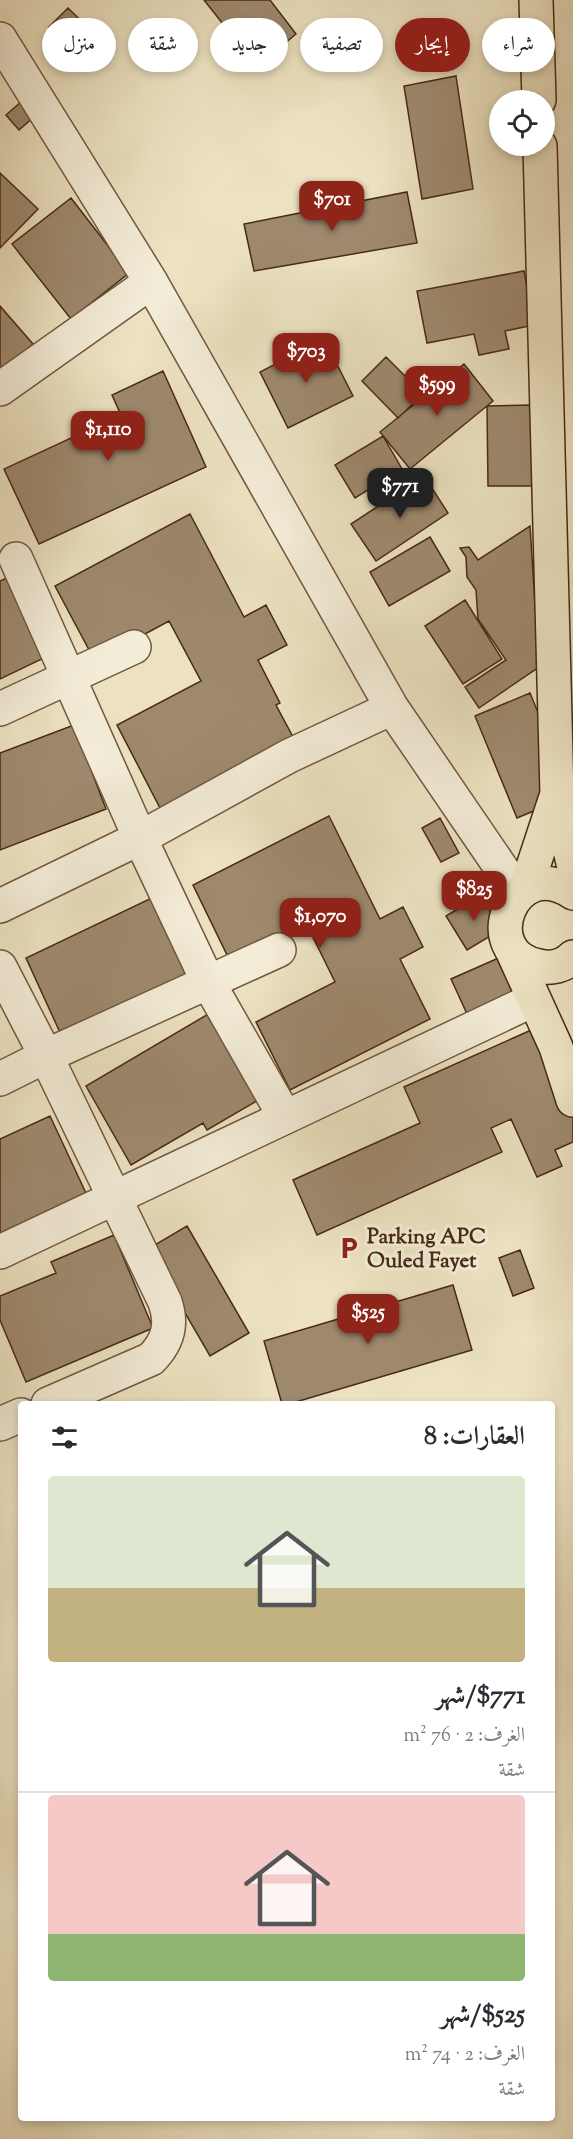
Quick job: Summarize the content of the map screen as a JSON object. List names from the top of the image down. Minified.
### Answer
{"places":{"parking":["Parking APC Ouled Fayet"]},"page":{"chip":["شراء","إيجار","تصفية","جديد","شقة","منزل"],"price":["$701","$703","$599","$1,110","$771","$825","$1,070","$525"],"heading":"العقارات: 8","list":[{"name":"$771/شهر","note":"الغرف: 2 · 76 m² · شقة"},{"name":"$525/شهر","note":"الغرف: 2 · 74 m² · شقة"}]}}
